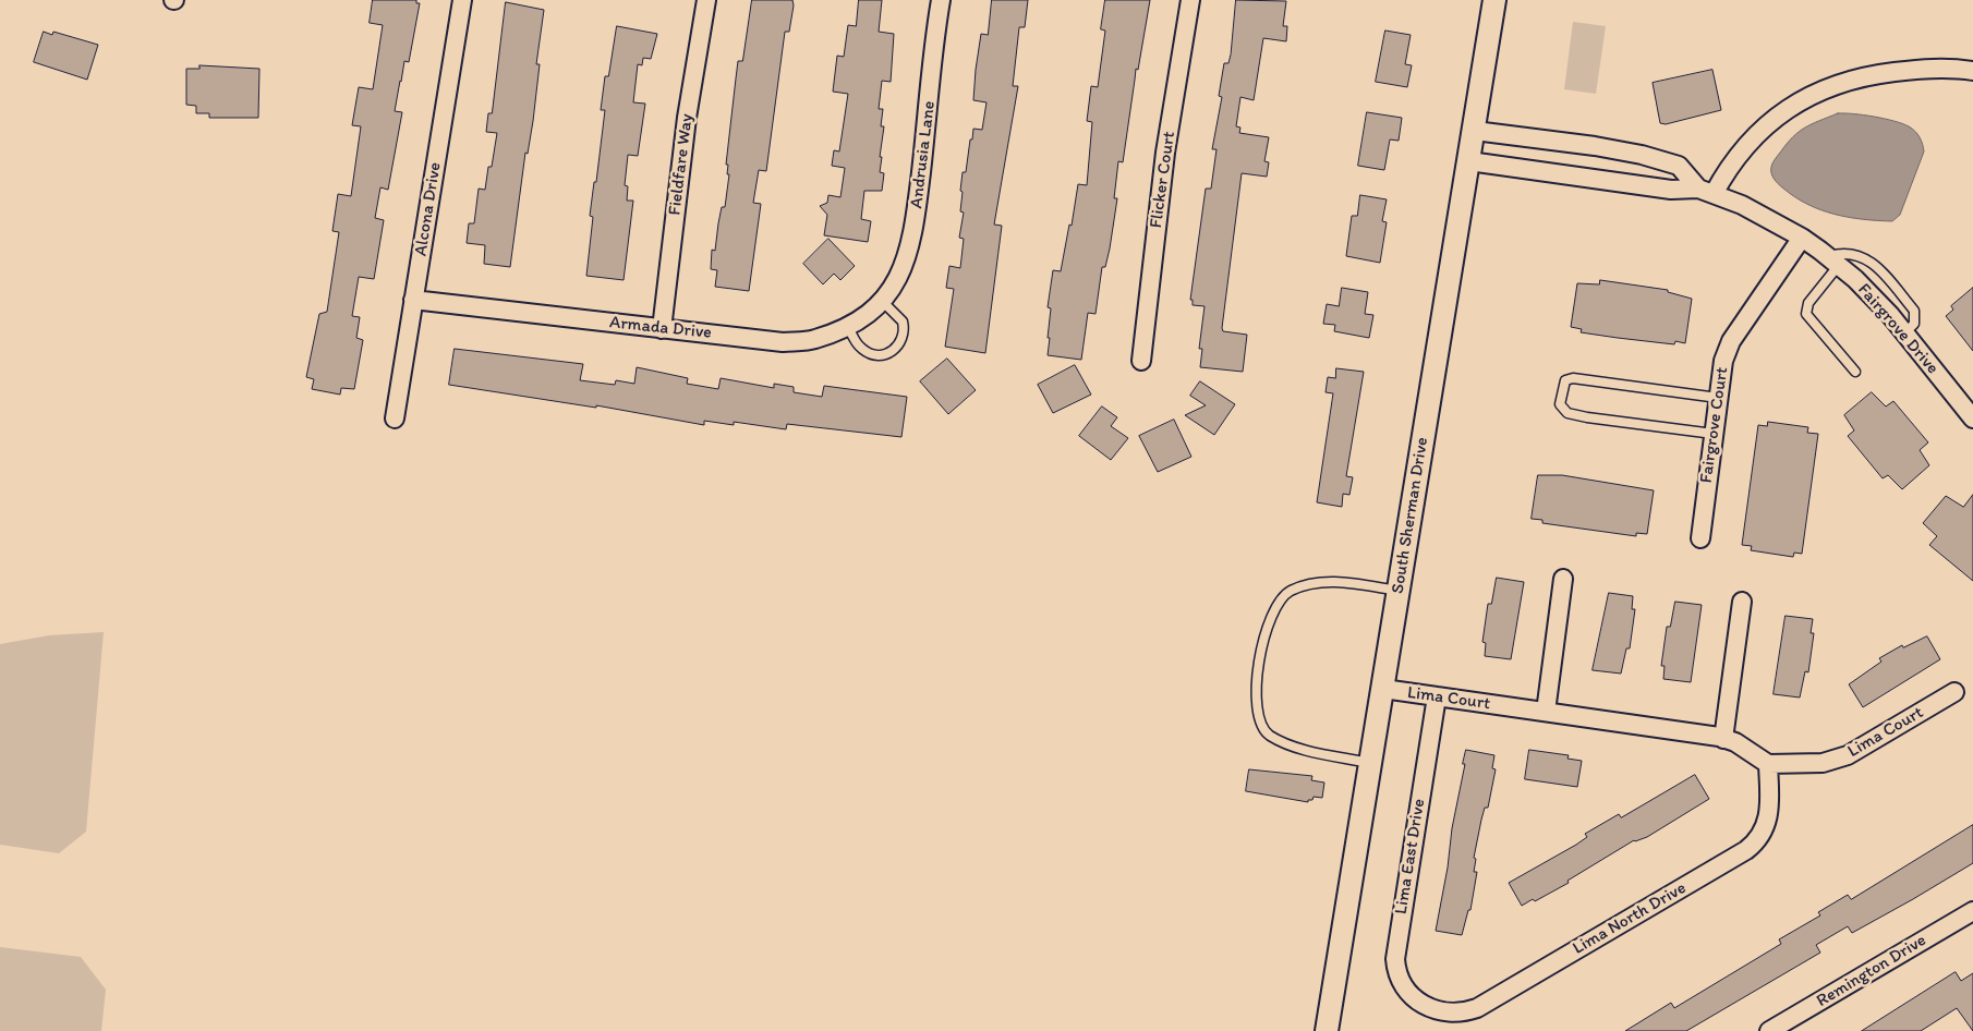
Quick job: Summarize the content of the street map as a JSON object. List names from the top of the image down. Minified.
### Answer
{"streets":{"street":["Andrusia Lane","Fieldfare Way","Flicker Court","Alcona Drive","Armada Drive","Fairgrove Drive","Fairgrove Court","South Sherman Drive","Lima Court","Lima East Drive","Lima North Drive","Remington Drive"]},"crossings":[["Andrusia Lane","Armada Drive"],["Fieldfare Way","Armada Drive"],["Alcona Drive","Armada Drive"],["Fairgrove Drive","Fairgrove Court"],["Fairgrove Drive","South Sherman Drive"],["South Sherman Drive","Lima Court"],["Lima Court","Lima East Drive"],["Lima Court","Lima North Drive"],["Lima East Drive","Lima North Drive"]]}
